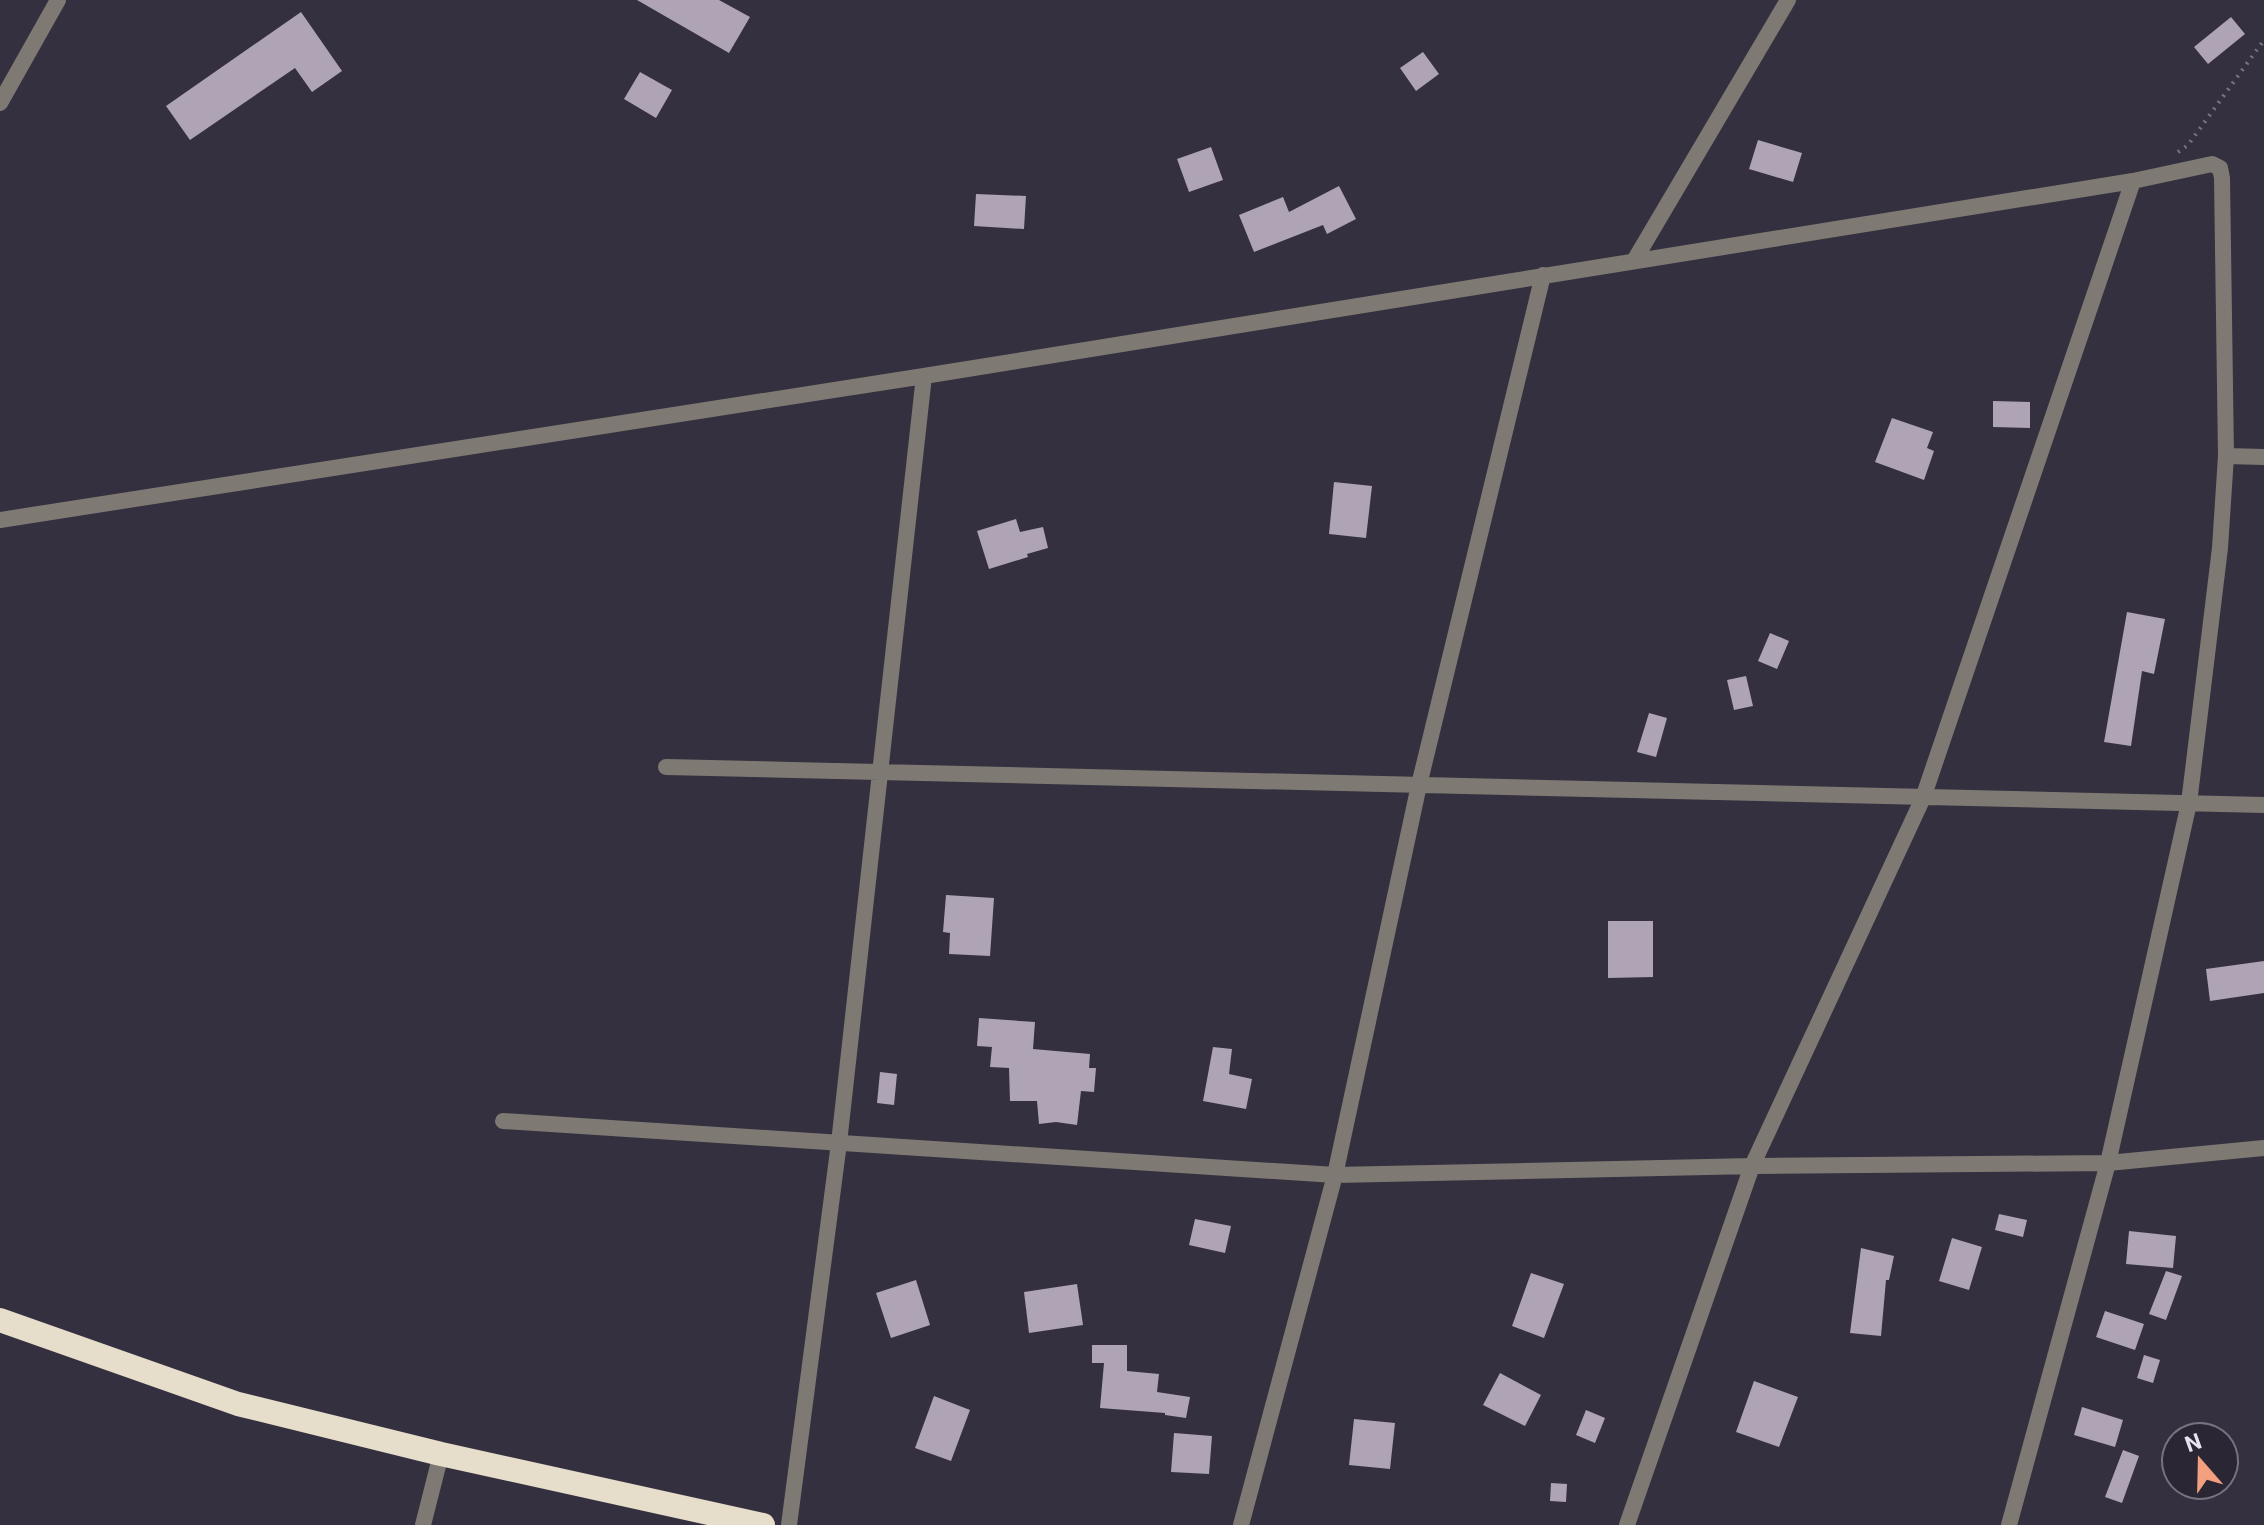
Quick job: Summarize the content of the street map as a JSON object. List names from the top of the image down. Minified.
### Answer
{"north":"top"}
